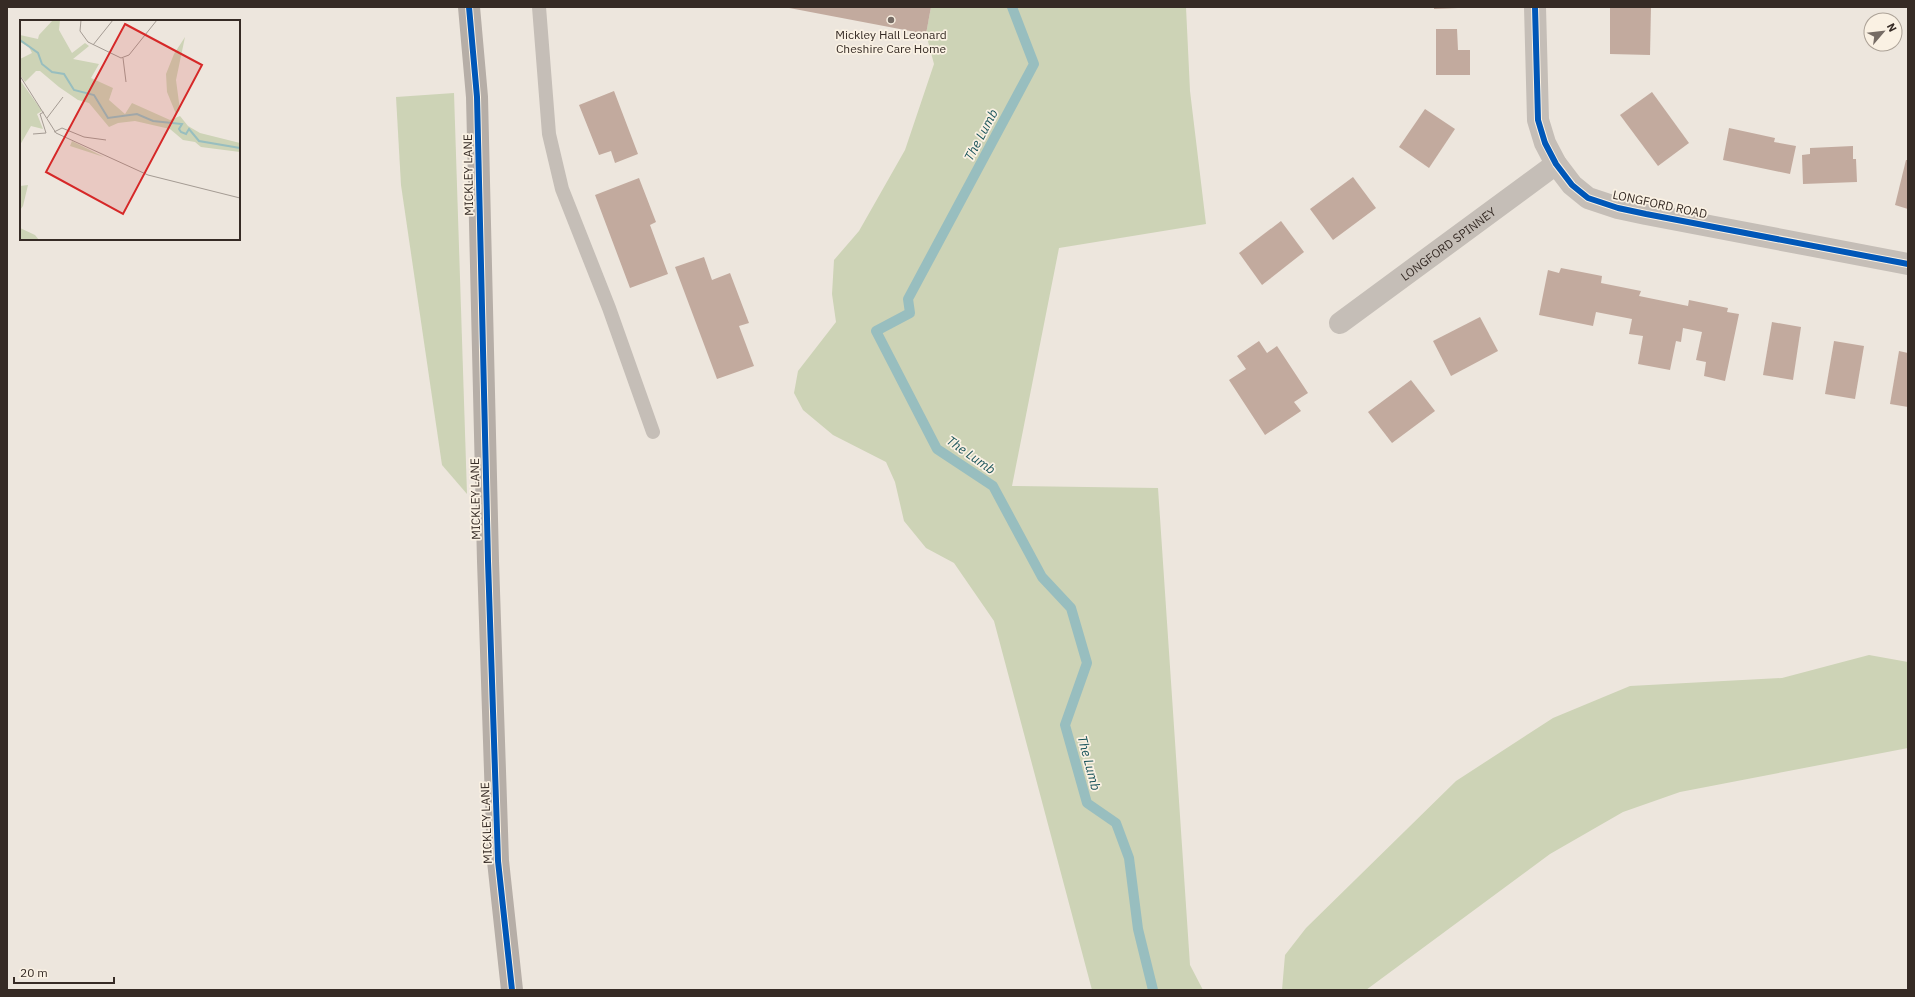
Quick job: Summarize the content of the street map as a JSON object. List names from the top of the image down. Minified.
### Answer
{"streets":{"street":["MICKLEY LANE","LONGFORD ROAD","LONGFORD SPINNEY"]},"crossings":[["LONGFORD ROAD","LONGFORD SPINNEY"]],"water":["The Lumb"],"places":["Mickley Hall Leonard Cheshire Care Home"],"scale_bar":"20 m","north":"top right"}
